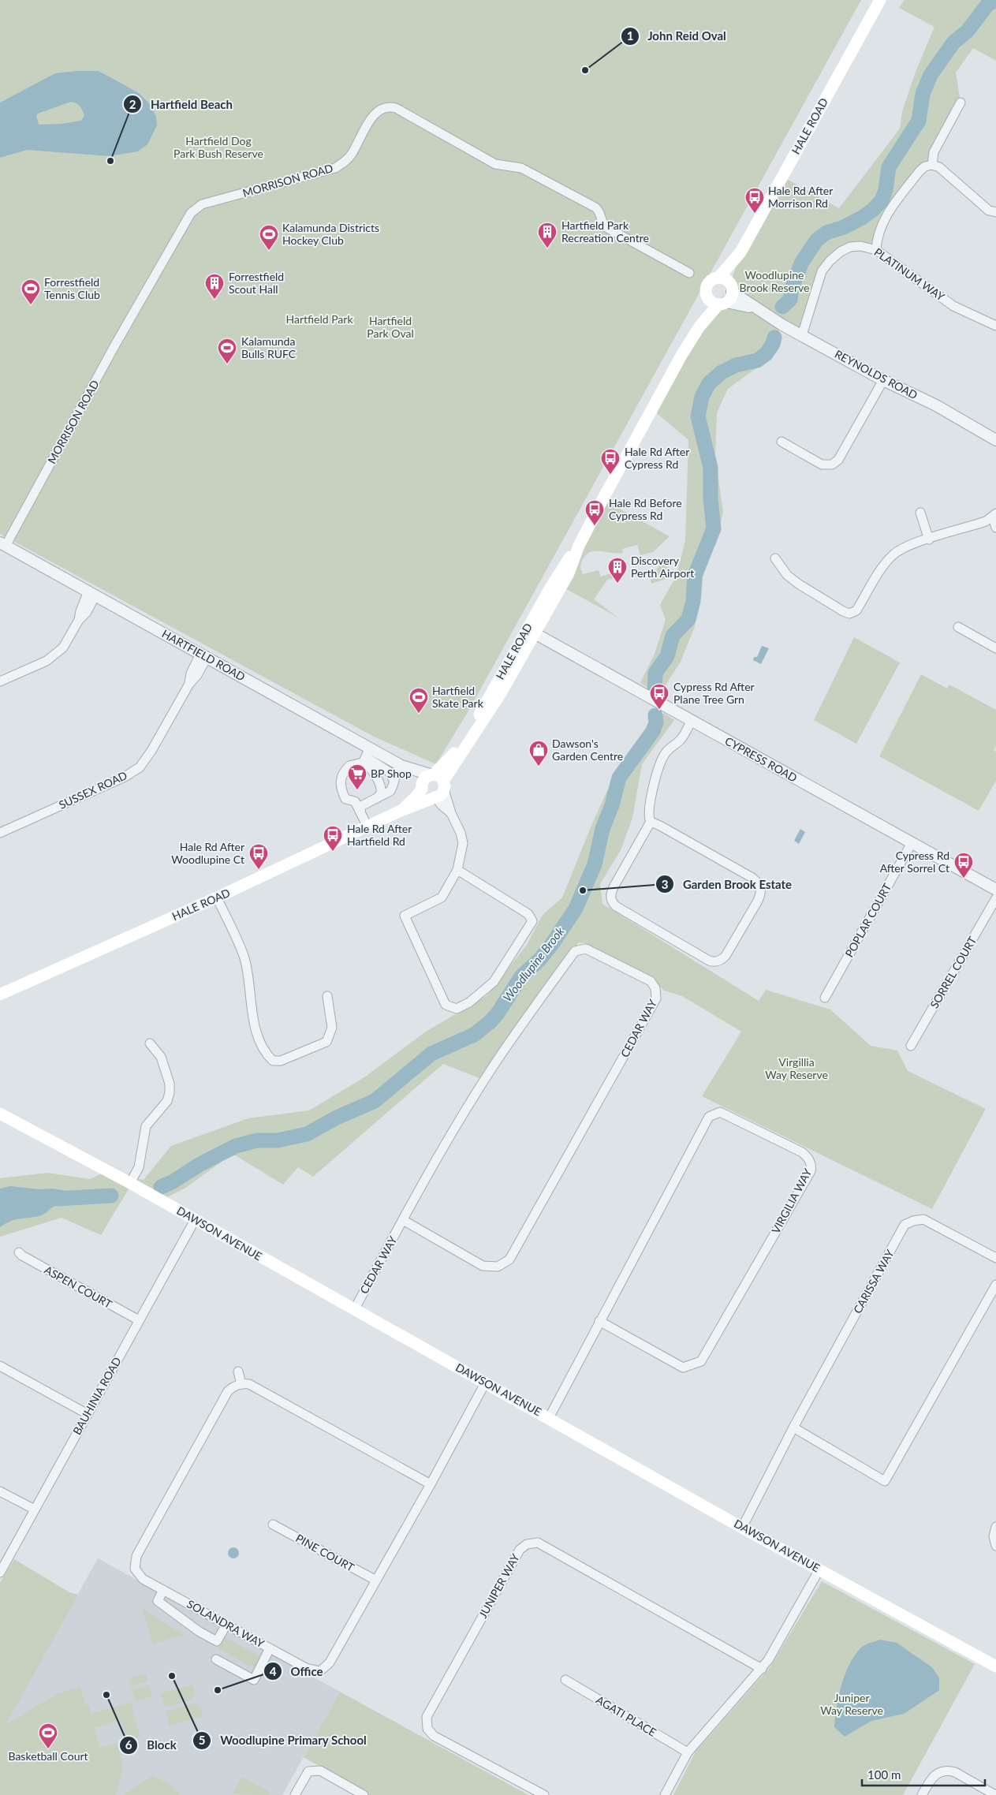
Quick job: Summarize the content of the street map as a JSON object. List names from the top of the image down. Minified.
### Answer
{"streets":{"main road":["HALE ROAD","DAWSON AVENUE"],"street":["MORRISON ROAD","PLATINUM WAY","REYNOLDS ROAD","HARTFIELD ROAD","CYPRESS ROAD","SUSSEX ROAD","POPLAR COURT","SORREL COURT","CEDAR WAY","VIRGILIA WAY","CARISSA WAY","ASPEN COURT","BAUHINIA ROAD","PINE COURT","JUNIPER WAY","SOLANDRA WAY","AGATI PLACE"]},"crossings":[["HALE ROAD","REYNOLDS ROAD"],["HALE ROAD","HARTFIELD ROAD"],["HALE ROAD","CYPRESS ROAD"],["MORRISON ROAD","HARTFIELD ROAD"],["PLATINUM WAY","REYNOLDS ROAD"],["HARTFIELD ROAD","SUSSEX ROAD"],["CYPRESS ROAD","POPLAR COURT"],["CEDAR WAY","DAWSON AVENUE"],["VIRGILIA WAY","DAWSON AVENUE"],["DAWSON AVENUE","CARISSA WAY"],["DAWSON AVENUE","BAUHINIA ROAD"],["DAWSON AVENUE","SOLANDRA WAY"],["ASPEN COURT","BAUHINIA ROAD"],["PINE COURT","SOLANDRA WAY"]],"water":["Woodlupine Brook"],"parks":["Hartfield Dog Park Bush Reserve","Woodlupine Brook Reserve","Hartfield Park","Hartfield Park Oval","Virgillia Way Reserve","Juniper Way Reserve"],"places":{"other":["John Reid Oval","Hartfield Beach","Garden Brook Estate","Woodlupine Primary School","Office","Block"],"bus stop":["Hale Rd After Morrison Rd","Hale Rd After Cypress Rd","Hale Rd Before Cypress Rd","Cypress Rd After Plane Tree Grn","Hale Rd After Hartfield Rd","Hale Rd After Woodlupine Ct","Cypress Rd After Sorrel Ct"],"building":["Hartfield Park Recreation Centre","Forrestfield Scout Hall","Discovery Perth Airport"],"sports":["Kalamunda Districts Hockey Club","Forrestfield Tennis Club","Kalamunda Bulls RUFC","Hartfield Skate Park","Basketball Court"],"shop":["Dawson's Garden Centre"],"supermarket":["BP Shop"]},"scale_bar":"100 m"}
